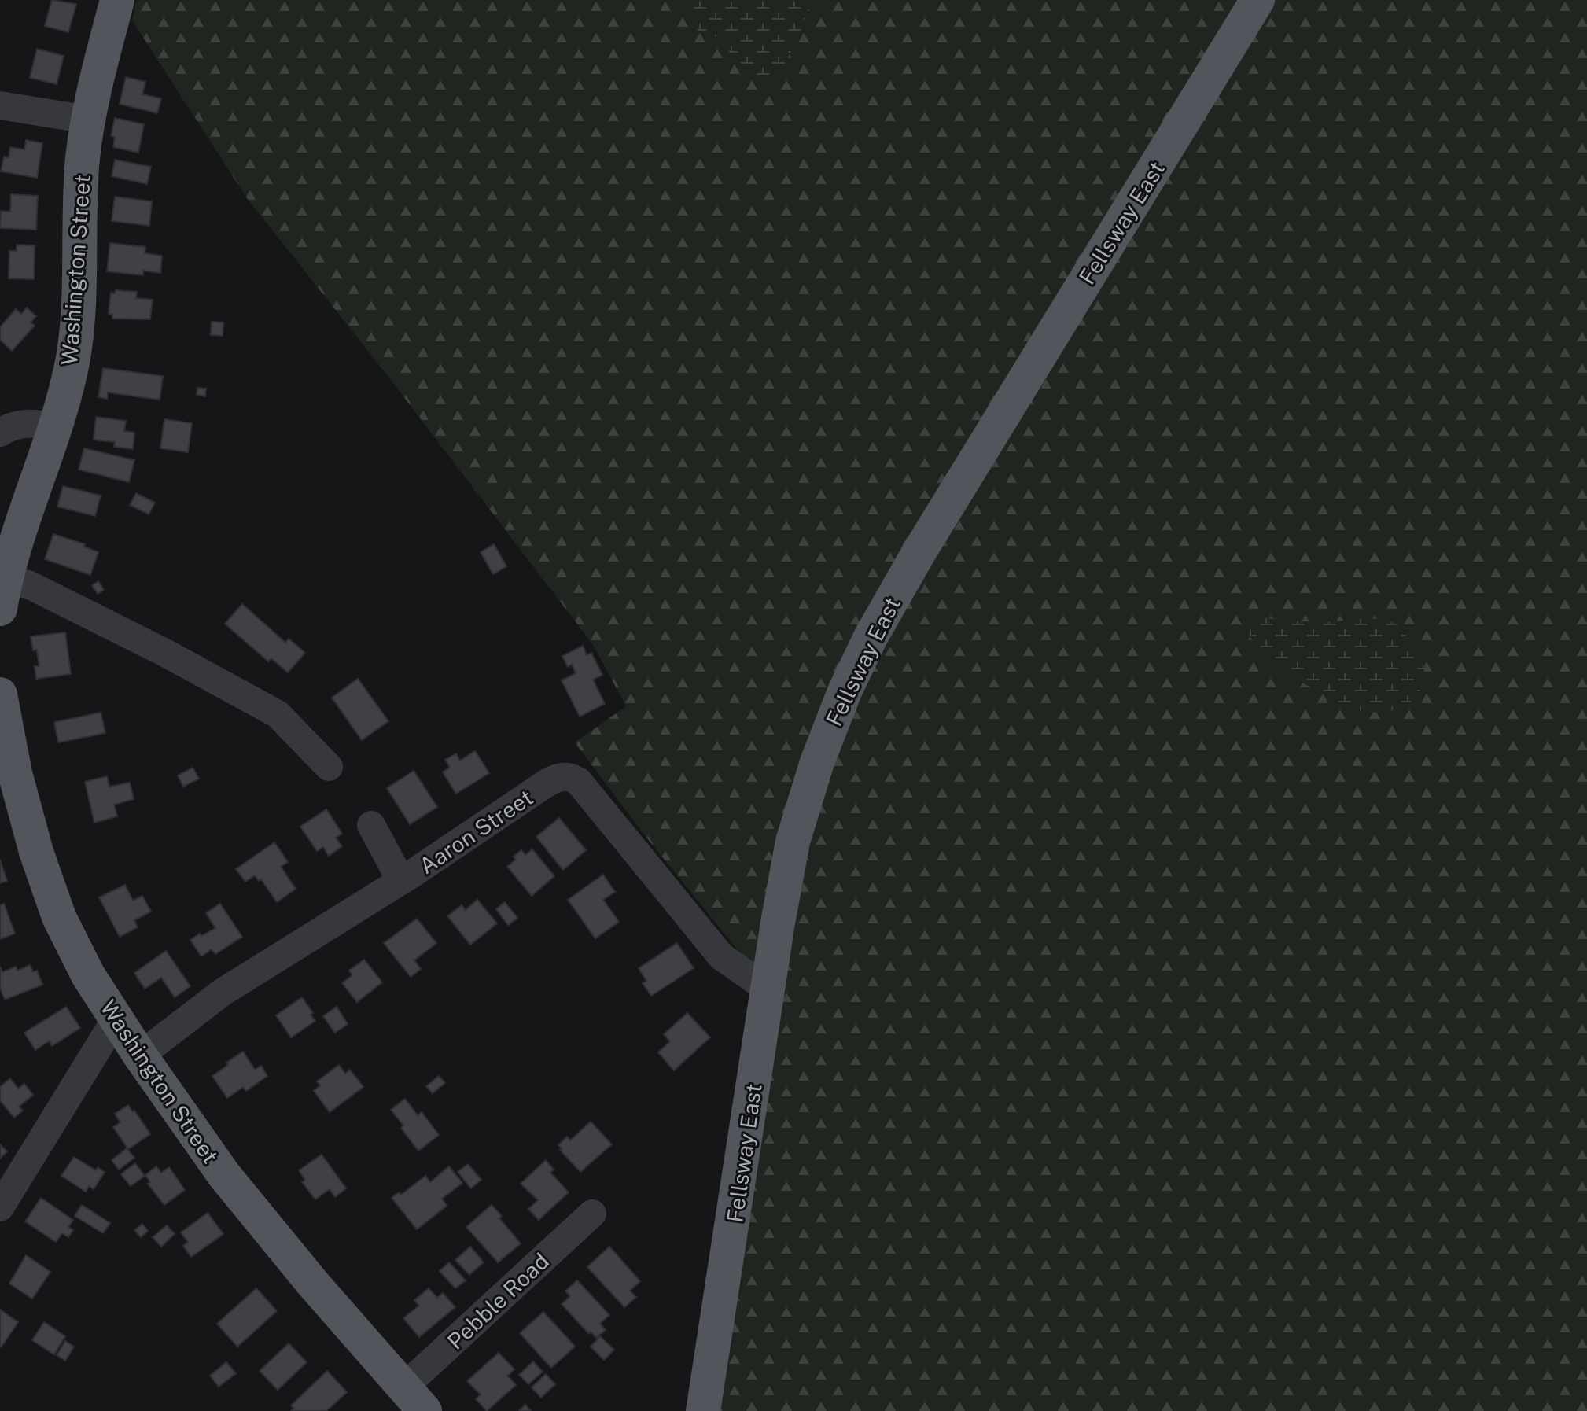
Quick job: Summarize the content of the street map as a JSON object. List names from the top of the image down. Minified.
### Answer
{"streets":{"main road":["Fellsway East","Washington Street"],"street":["Aaron Street","Pebble Road"]},"crossings":[["Fellsway East","Aaron Street"],["Washington Street","Aaron Street"],["Washington Street","Pebble Road"]]}
